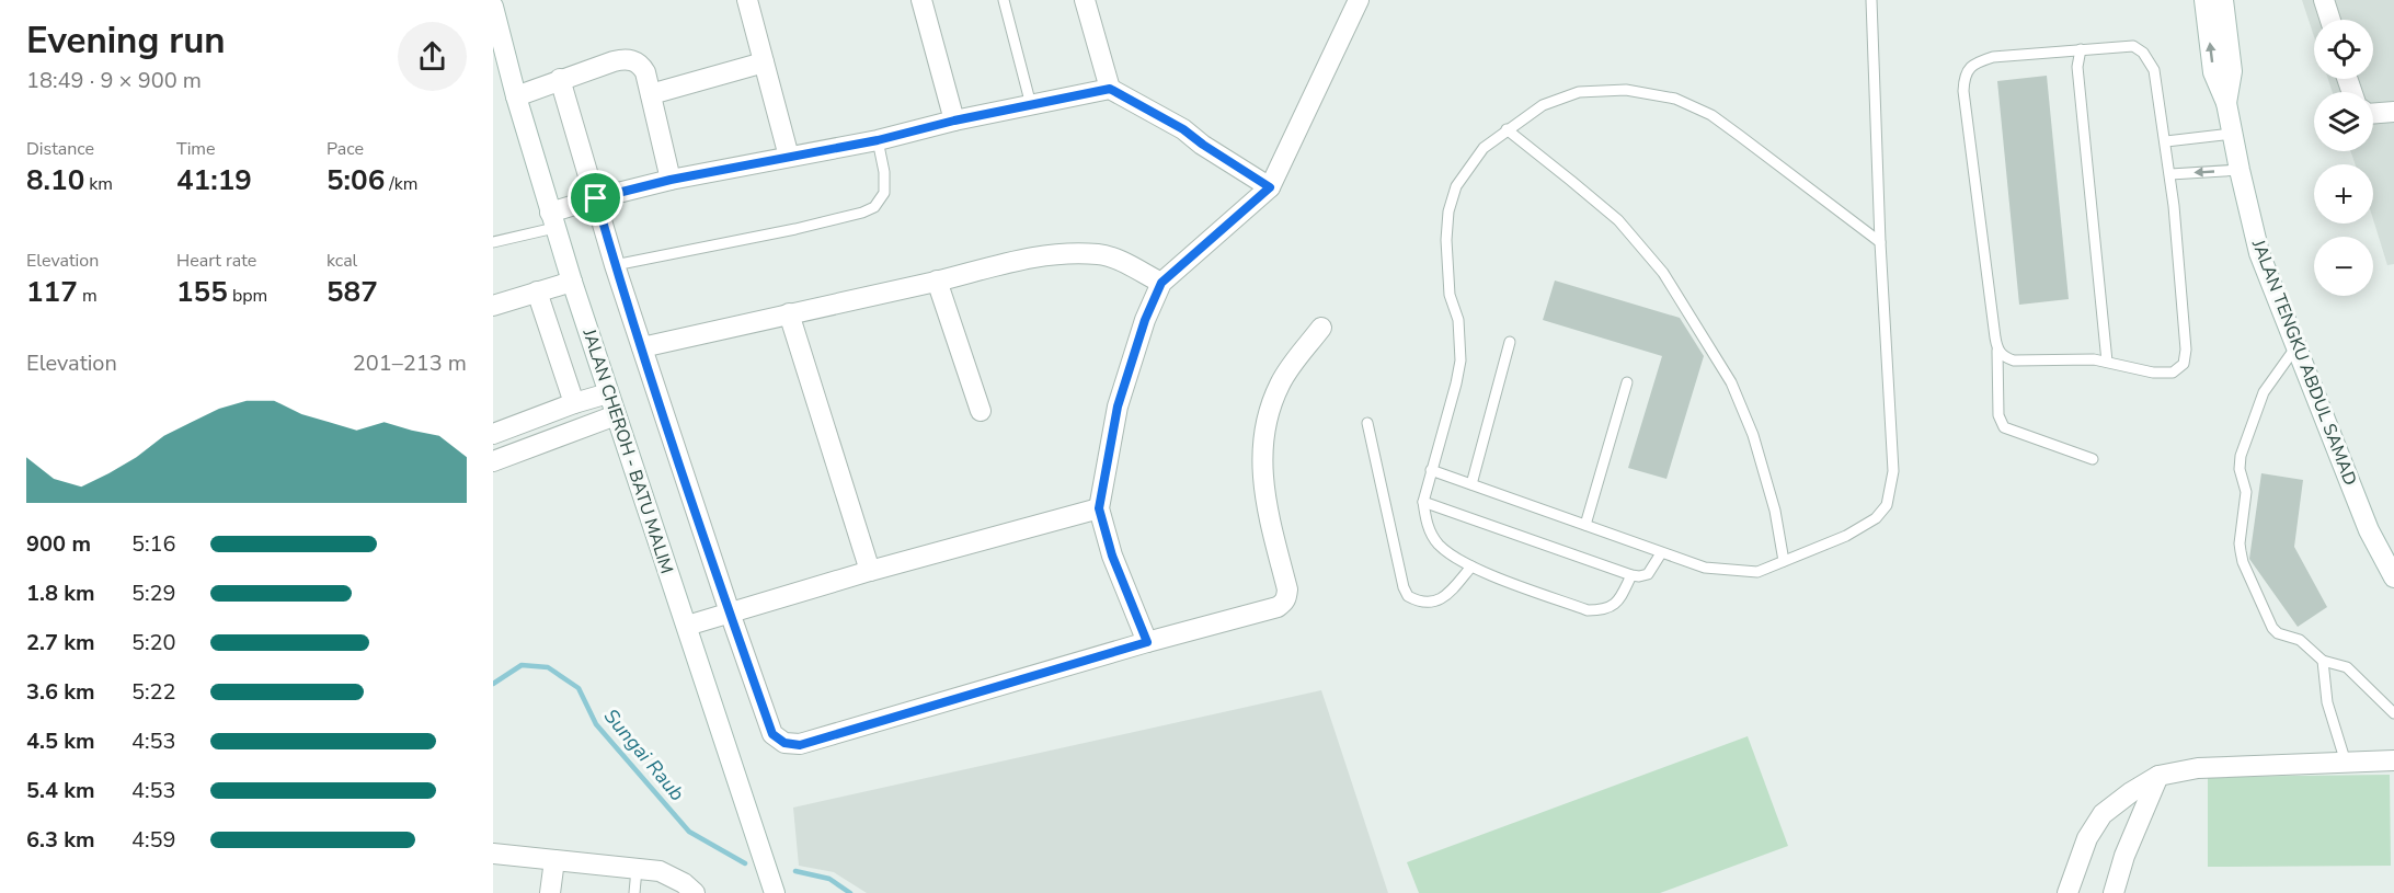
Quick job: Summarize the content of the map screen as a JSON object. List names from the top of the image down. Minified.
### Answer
{"streets":{"street":["JALAN TENGKU ABDUL SAMAD","JALAN CHEROH - BATU MALIM"]},"water":["Sungai Raub"],"page":{"heading":["Evening run","18:49 · 9 × 900 m"],"map_buttons":["+","−"],"stats":[["Distance","8.10 km"],["Time","41:19"],["Pace","5:06 /km"],["Elevation","117 m"],["Heart rate","155 bpm"],["kcal","587"]],"chart":["Elevation","201–213 m"],"list":[{"name":"900 m","note":"5:16"},{"name":"1.8 km","note":"5:29"},{"name":"2.7 km","note":"5:20"},{"name":"3.6 km","note":"5:22"},{"name":"4.5 km","note":"4:53"},{"name":"5.4 km","note":"4:53"},{"name":"6.3 km","note":"4:59"}]}}
